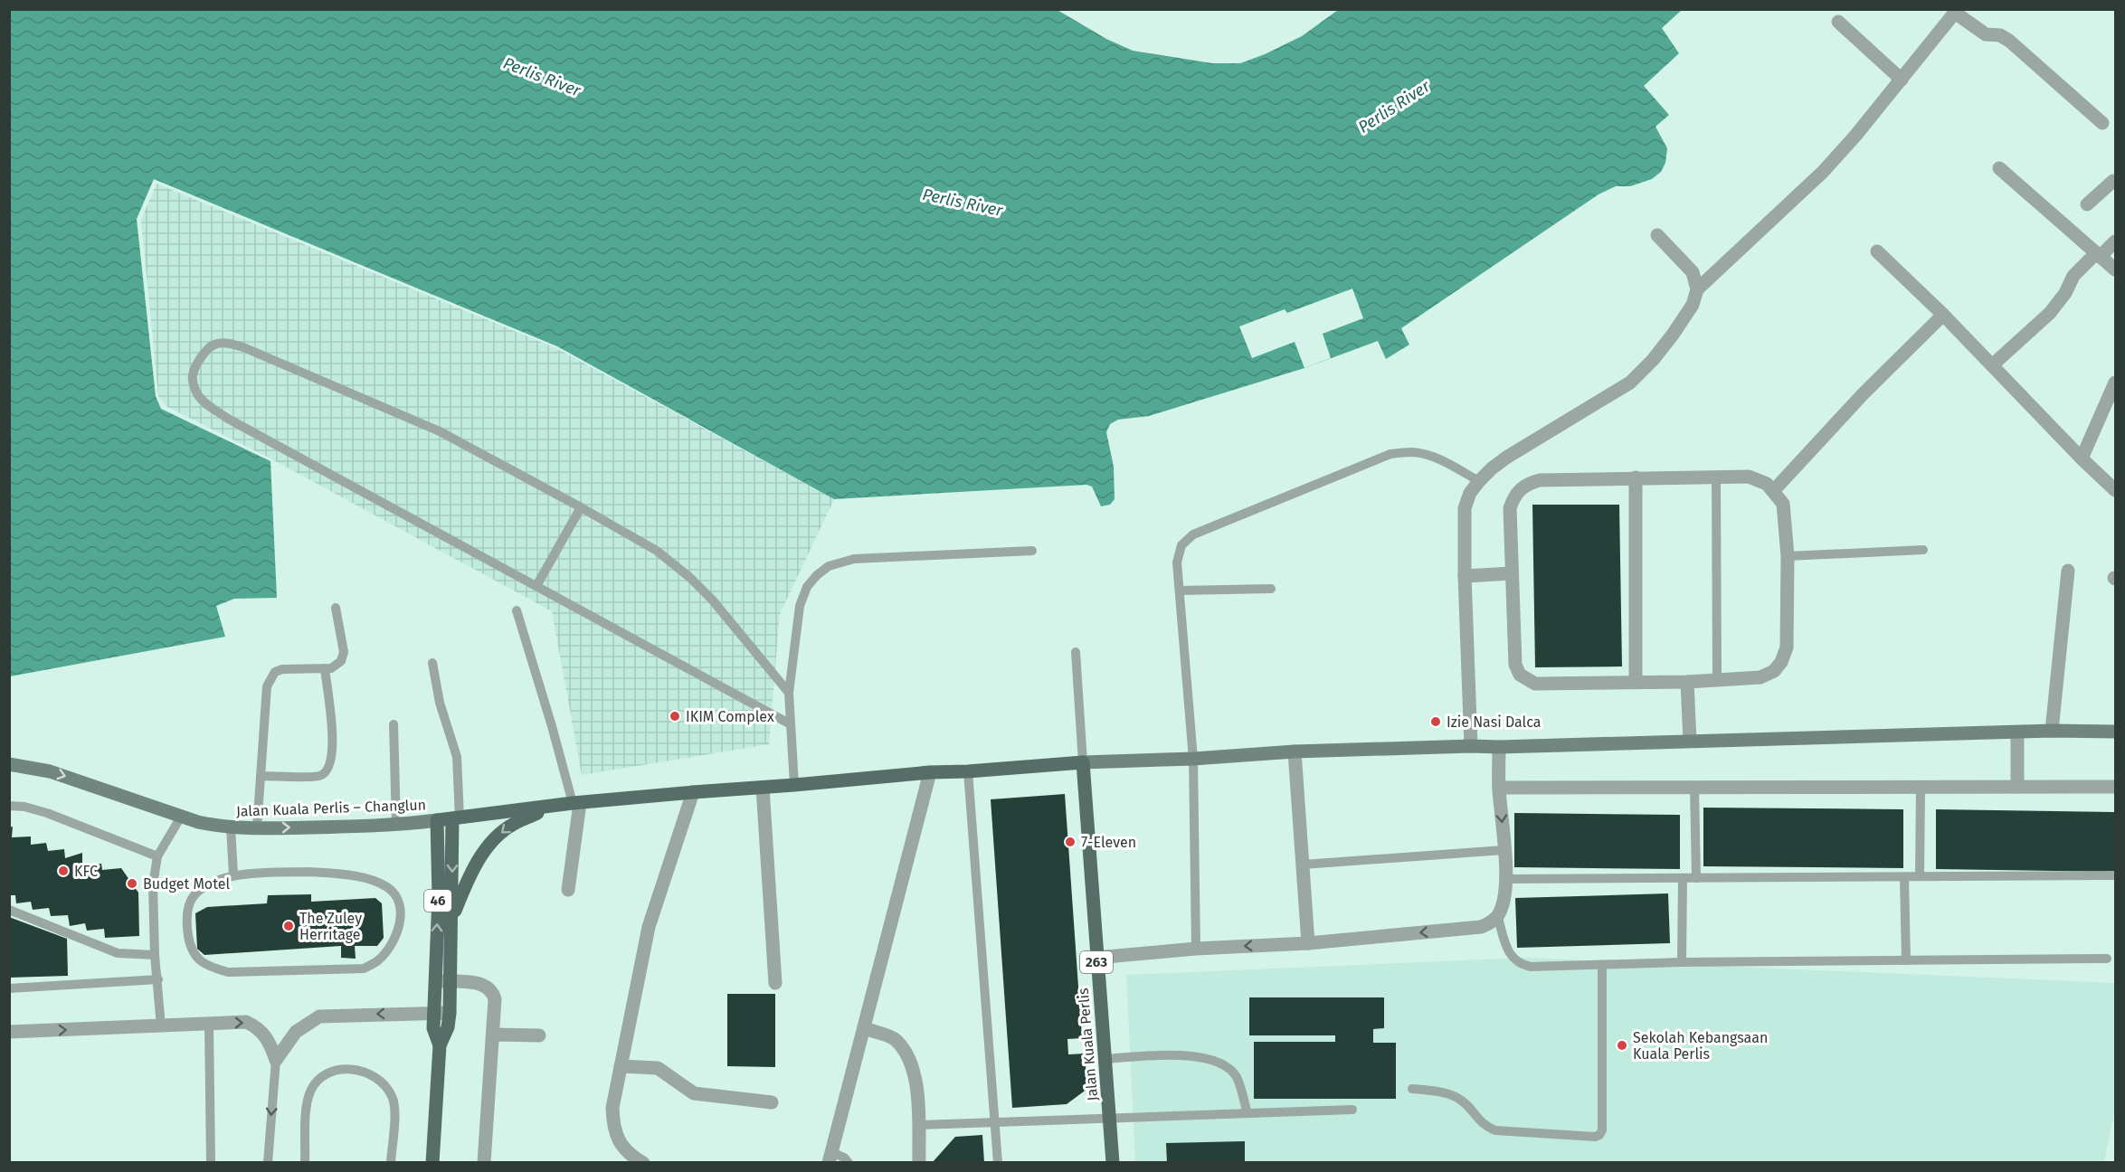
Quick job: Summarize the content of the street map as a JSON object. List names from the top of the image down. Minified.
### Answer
{"streets":{"main road":["Jalan Kuala Perlis – Changlun","46","263","Jalan Kuala Perlis"]},"water":["Perlis River"],"places":["IKIM Complex","Izie Nasi Dalca","7-Eleven","KFC","Budget Motel","The Zuley Herritage","Sekolah Kebangsaan Kuala Perlis"]}
